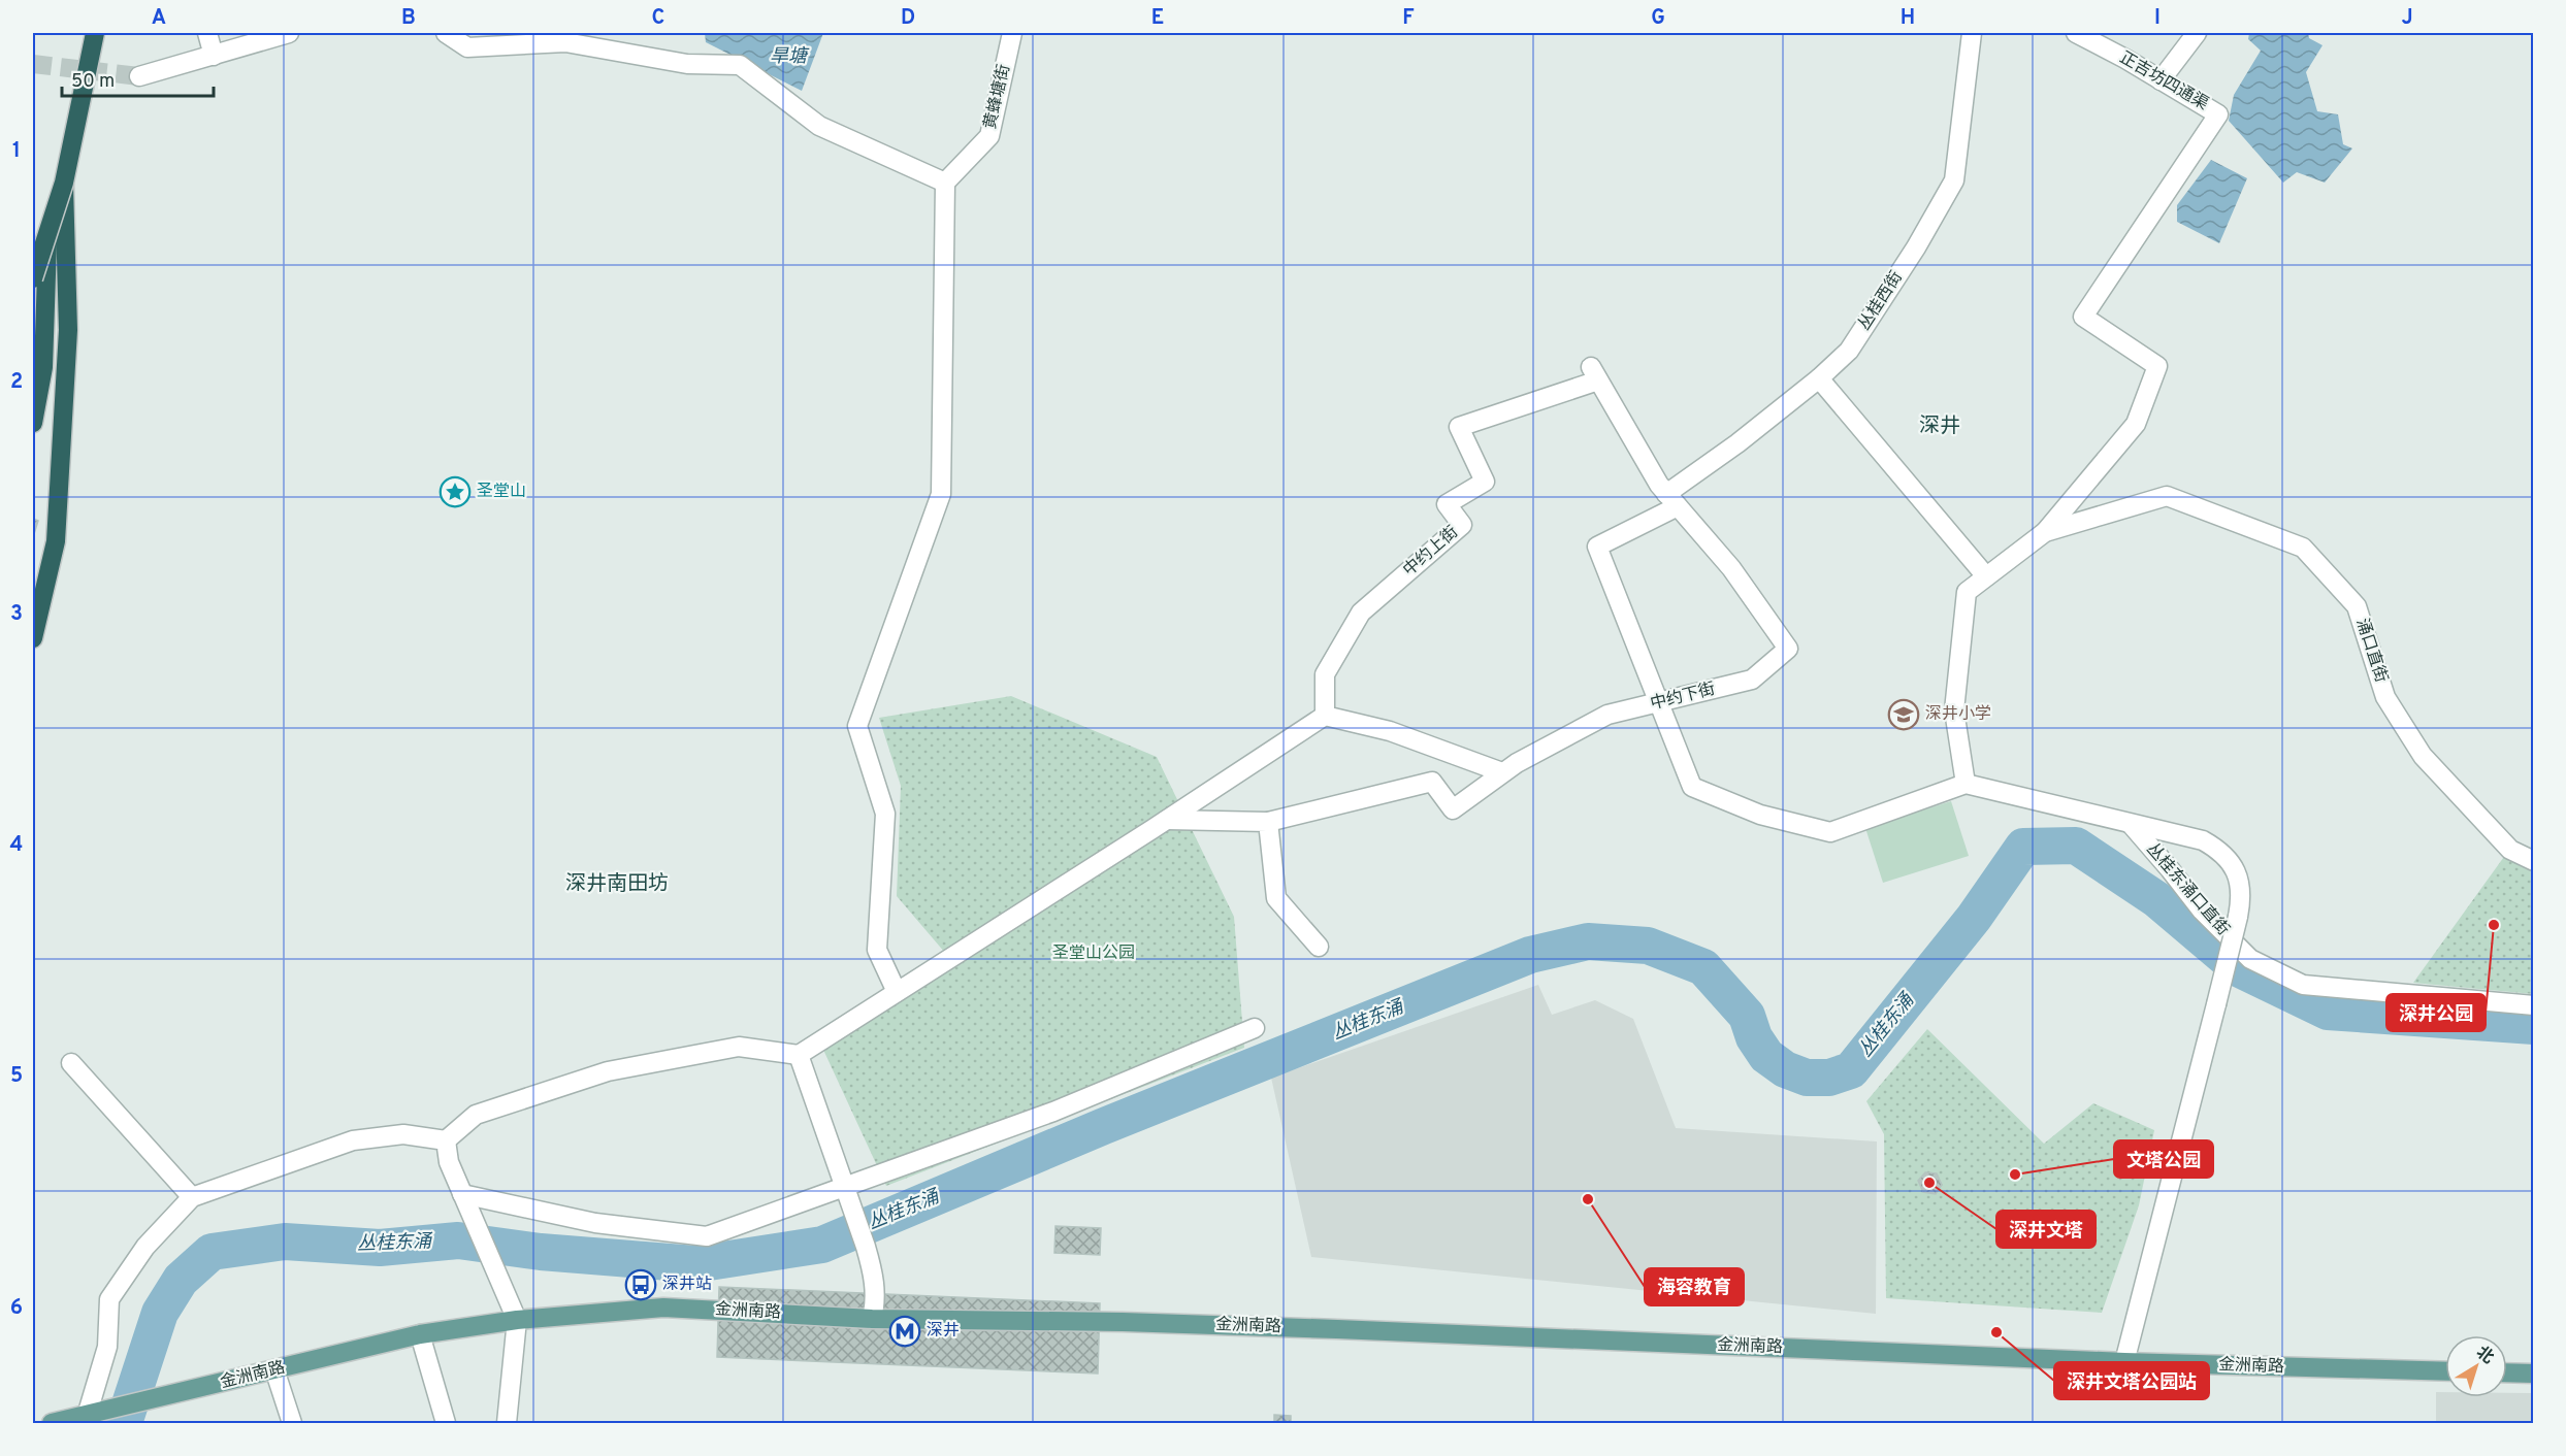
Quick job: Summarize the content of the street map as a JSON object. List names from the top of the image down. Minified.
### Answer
{"streets":{"main road":["金洲南路"],"street":["正吉坊四通渠","黄蜂塘街","丛桂西街","中约上街","涌口直街","中约下街","丛桂东涌口直街"]},"crossings":[["正吉坊四通渠","涌口直街"],["丛桂西街","中约下街"],["中约上街","中约下街"]],"districts":["深井","深井南田坊"],"water":["旱塘","丛桂东涌"],"parks":["圣堂山公园"],"places":{"place":["圣堂山"],"school or university":["深井小学"],"other":["深井公园","文塔公园","深井文塔","海容教育","深井文塔公园站"],"bus stop":["深井站"],"metro station":["深井"]},"scale_bar":"50 m","north":"top right","grid":{"columns":["A","B","C","D","E","F","G","H","I","J"],"rows":["1","2","3","4","5","6"]}}
